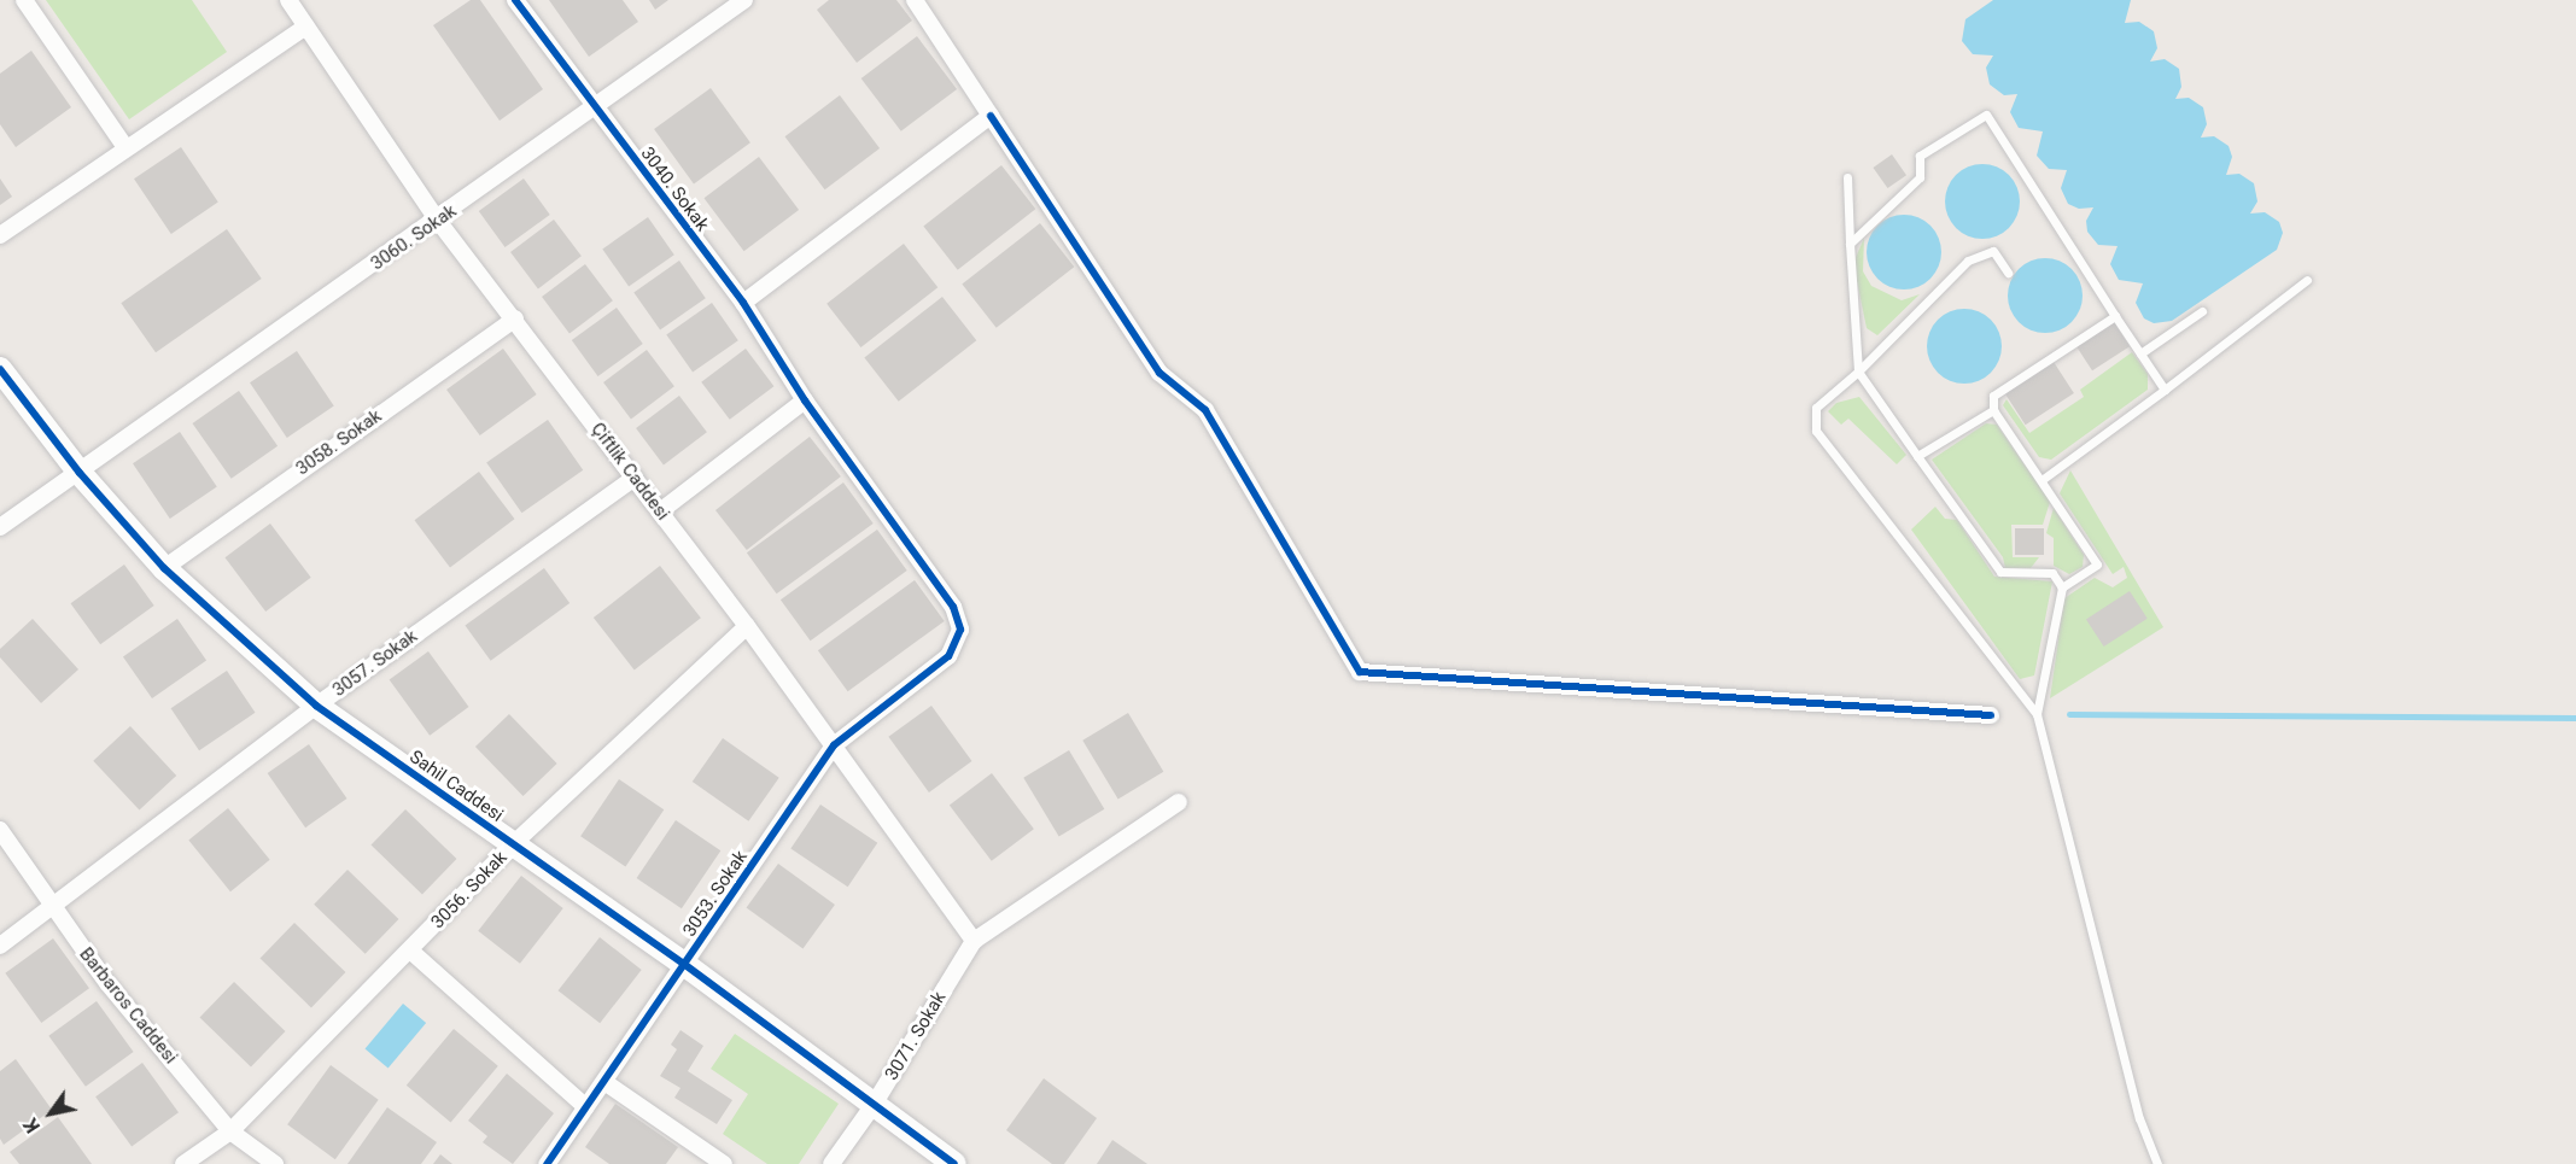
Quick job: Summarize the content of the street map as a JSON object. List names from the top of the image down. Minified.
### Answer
{"streets":{"street":["3040. Sokak","3060. Sokak","3058. Sokak","Çiftlik Caddesi","3057. Sokak","Sahil Caddesi","3056. Sokak","3053. Sokak","Barbaros Caddesi","3071. Sokak"]},"crossings":[["3040. Sokak","3060. Sokak"],["3040. Sokak","3053. Sokak"],["3060. Sokak","Çiftlik Caddesi"],["3060. Sokak","Sahil Caddesi"],["3058. Sokak","Çiftlik Caddesi"],["3058. Sokak","Sahil Caddesi"],["Çiftlik Caddesi","3057. Sokak"],["Çiftlik Caddesi","3056. Sokak"],["Çiftlik Caddesi","3053. Sokak"],["Çiftlik Caddesi","3071. Sokak"],["3057. Sokak","Sahil Caddesi"],["3057. Sokak","Barbaros Caddesi"],["Sahil Caddesi","3056. Sokak"],["Sahil Caddesi","3053. Sokak"],["Sahil Caddesi","3071. Sokak"],["3056. Sokak","Barbaros Caddesi"]],"north":"bottom left"}
